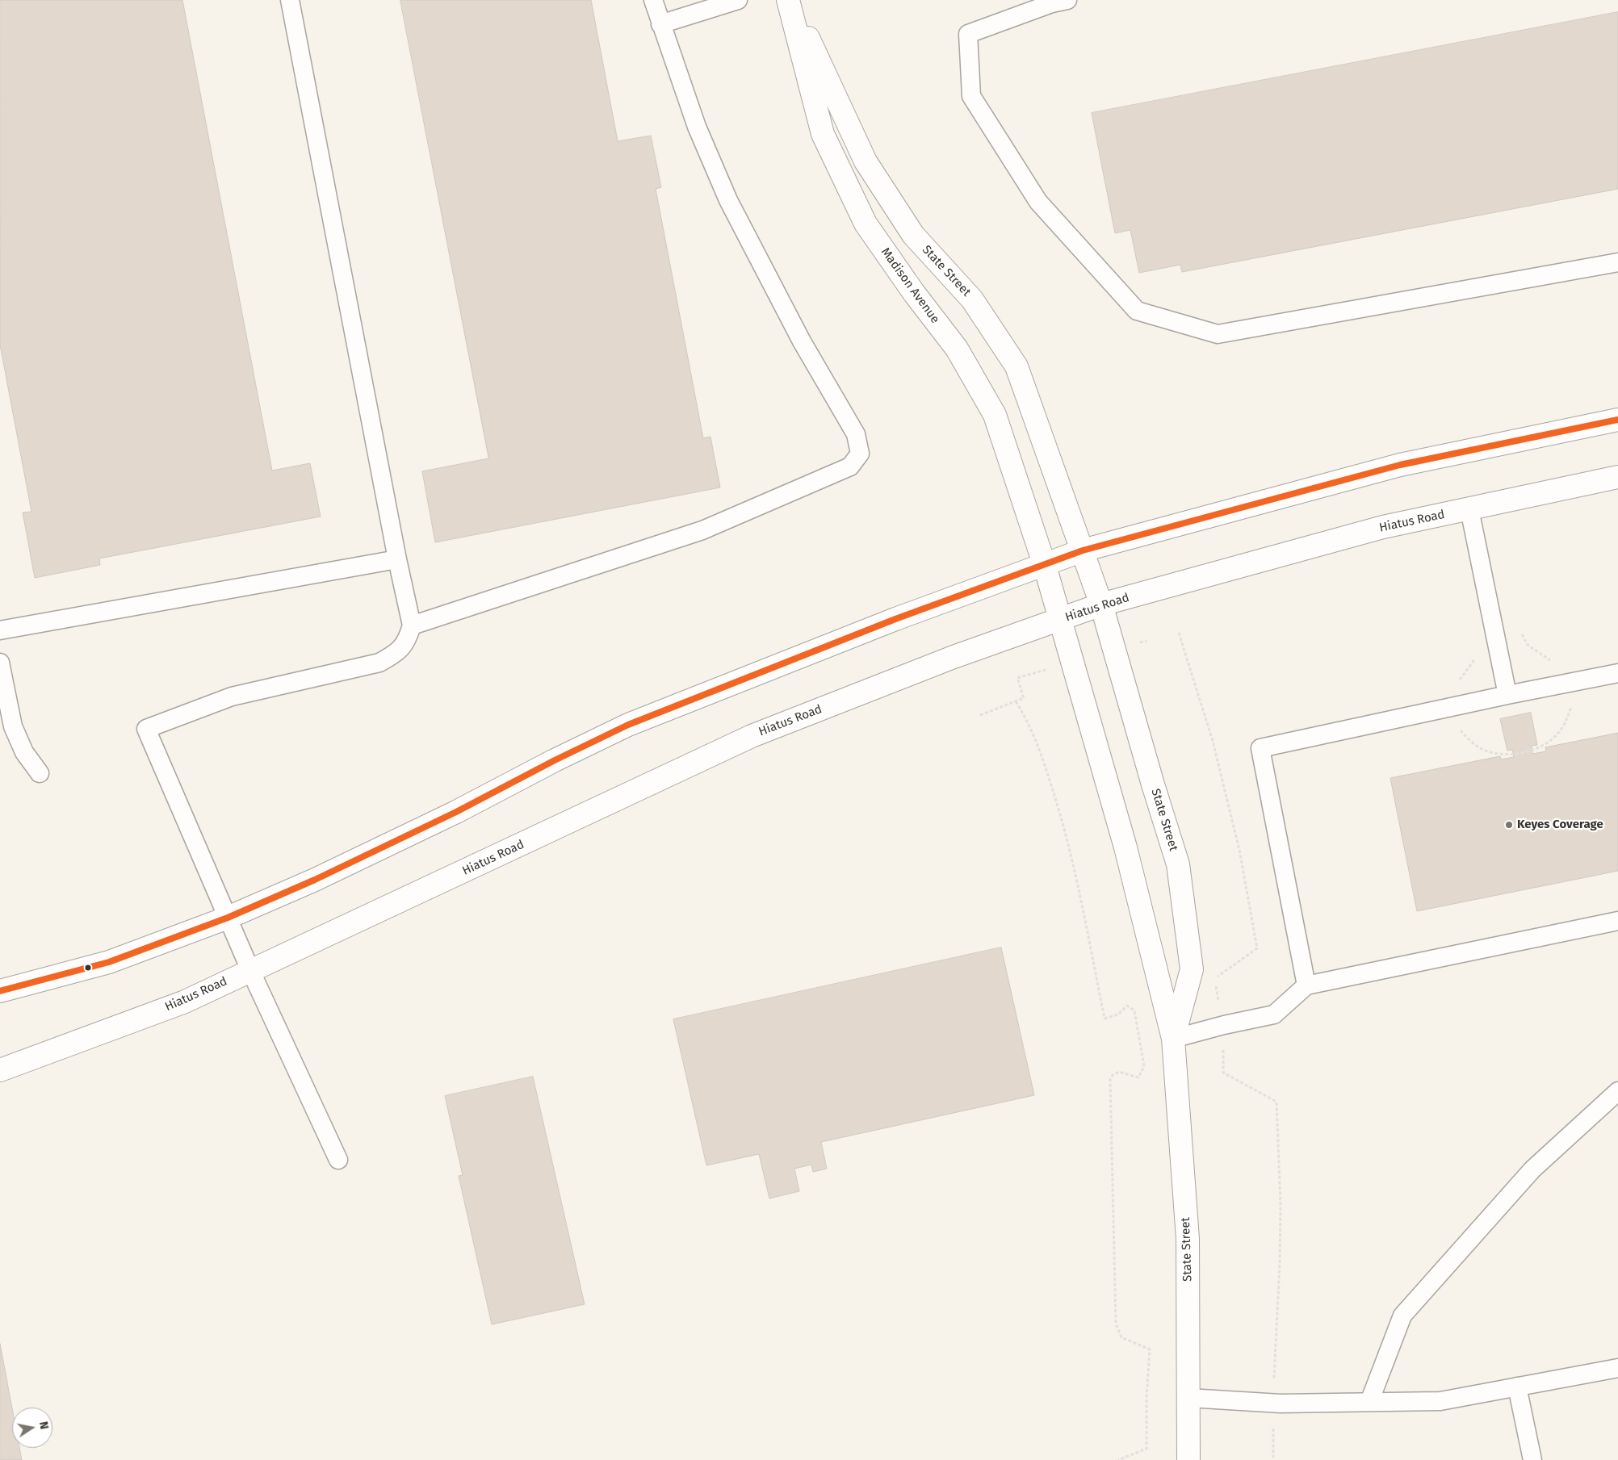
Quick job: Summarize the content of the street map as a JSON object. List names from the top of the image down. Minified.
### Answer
{"streets":{"main road":["State Street","Madison Avenue","Hiatus Road"]},"crossings":[["State Street","Madison Avenue"],["State Street","Hiatus Road"],["Madison Avenue","Hiatus Road"]],"places":["Keyes Coverage"],"north":"right"}
